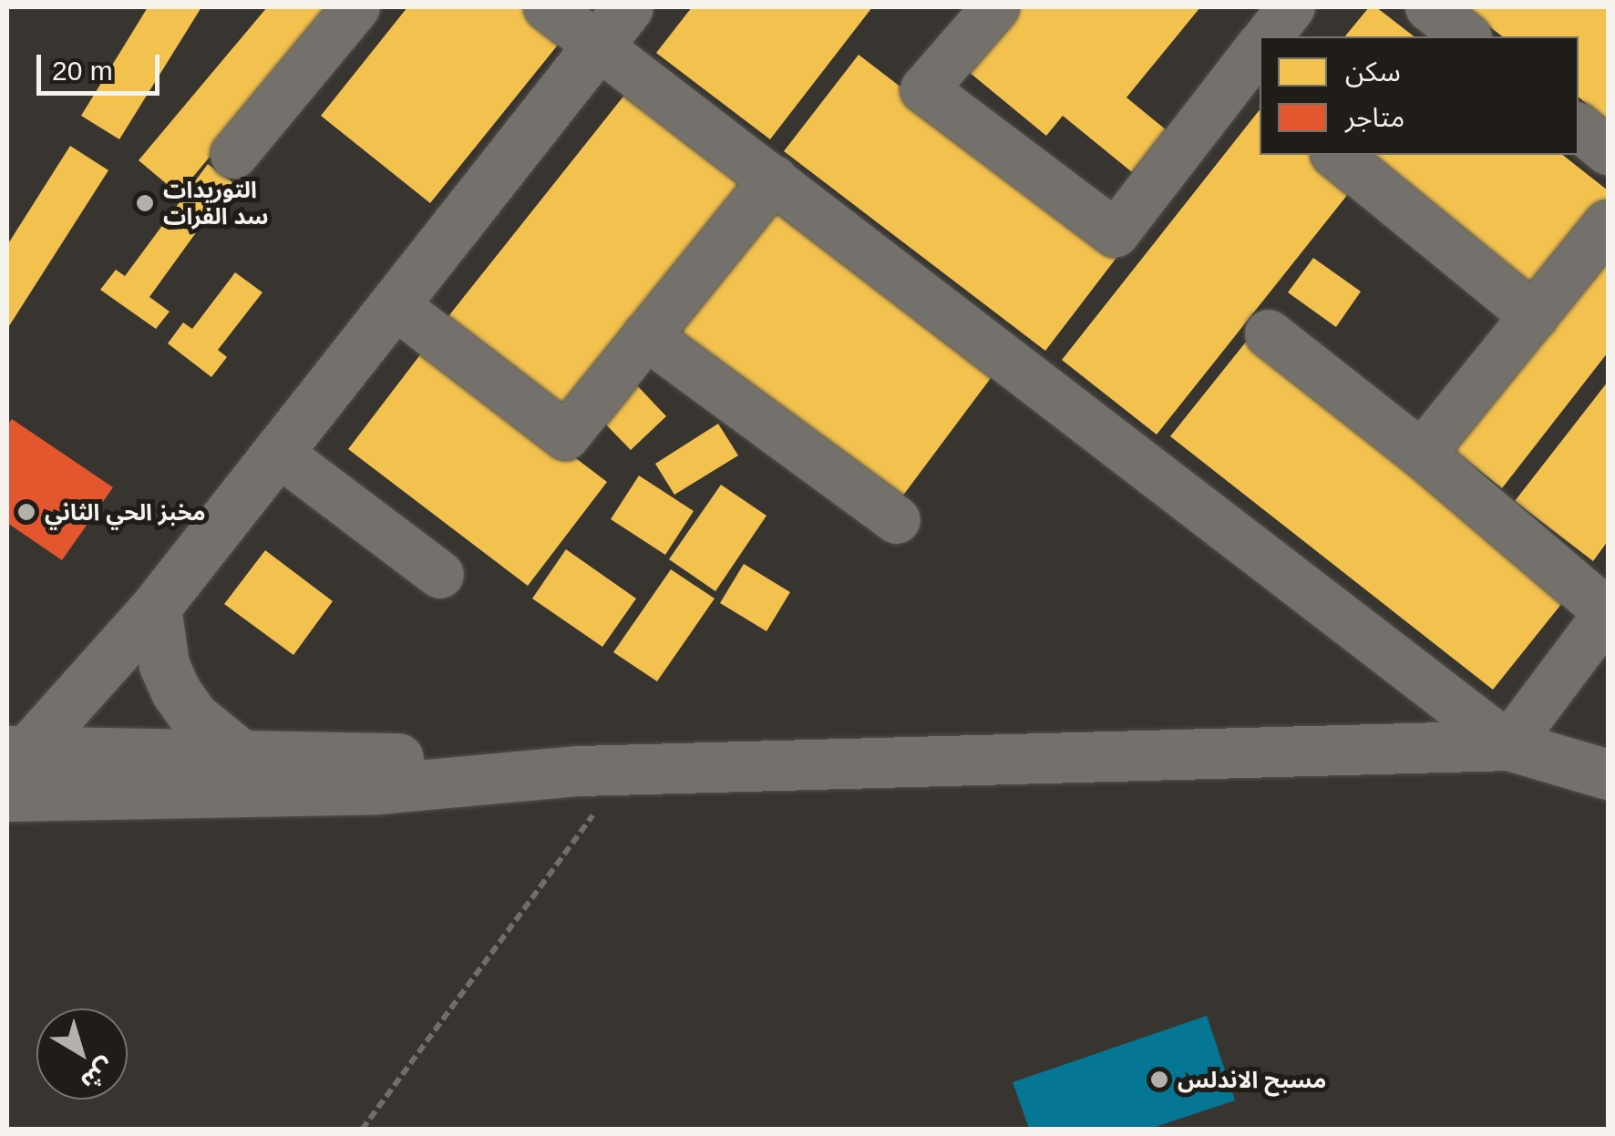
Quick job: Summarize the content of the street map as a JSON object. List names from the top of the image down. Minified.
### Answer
{"places":["التوريدات سد الفرات","مخبز الحي الثاني","مسبح الاندلس"],"legend":["سكن","متاجر"],"scale_bar":"20 m","north":"bottom right"}
